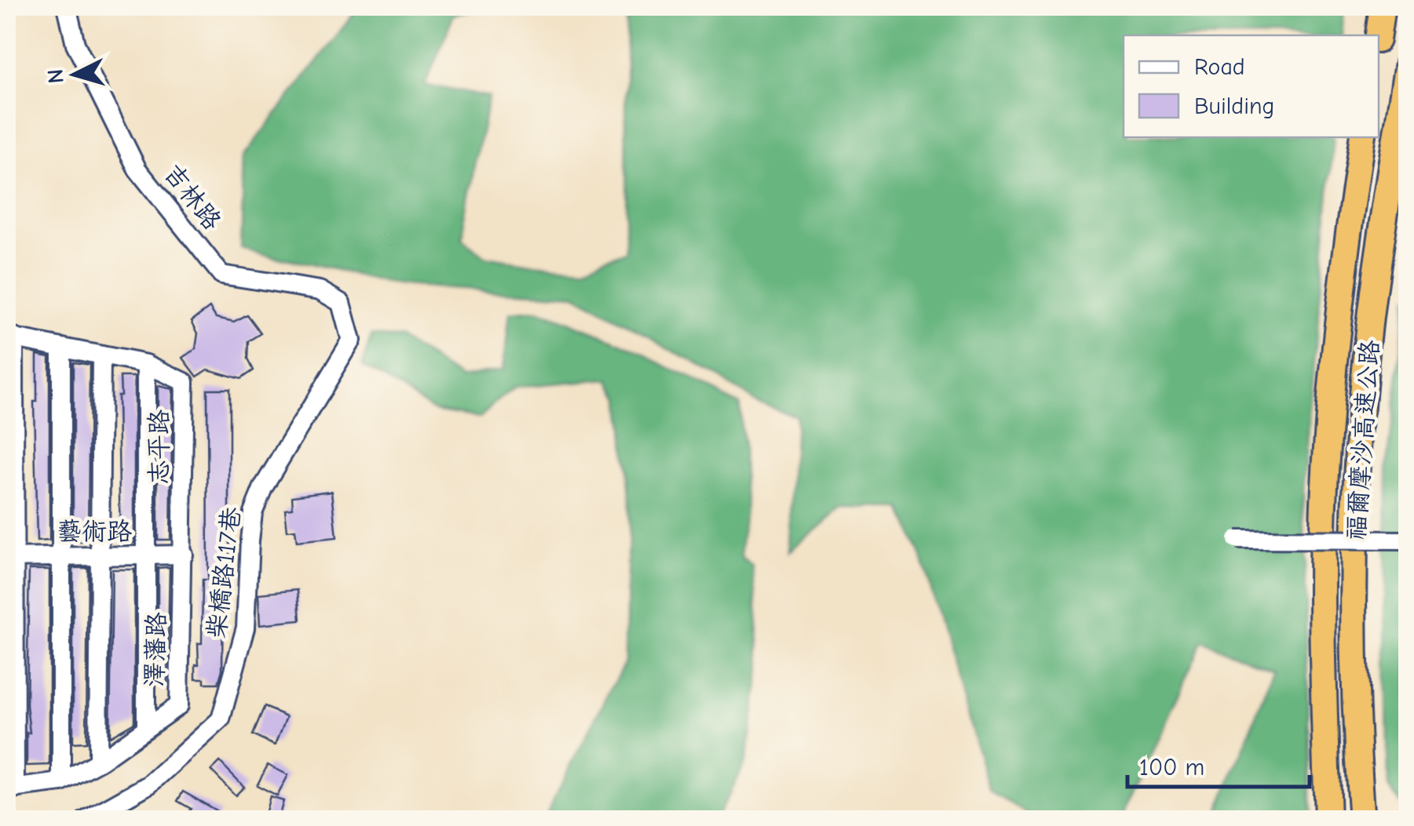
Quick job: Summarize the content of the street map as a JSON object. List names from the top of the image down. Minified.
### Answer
{"streets":{"highway":["福爾摩沙高速公路"],"street":["吉林路","志平路","藝術路","柴橋路117巷","澤藩路"]},"crossings":[["吉林路","柴橋路117巷"],["志平路","藝術路"],["志平路","澤藩路"],["藝術路","澤藩路"]],"legend":["Road","Building"],"scale_bar":"100 m","north":"left"}
